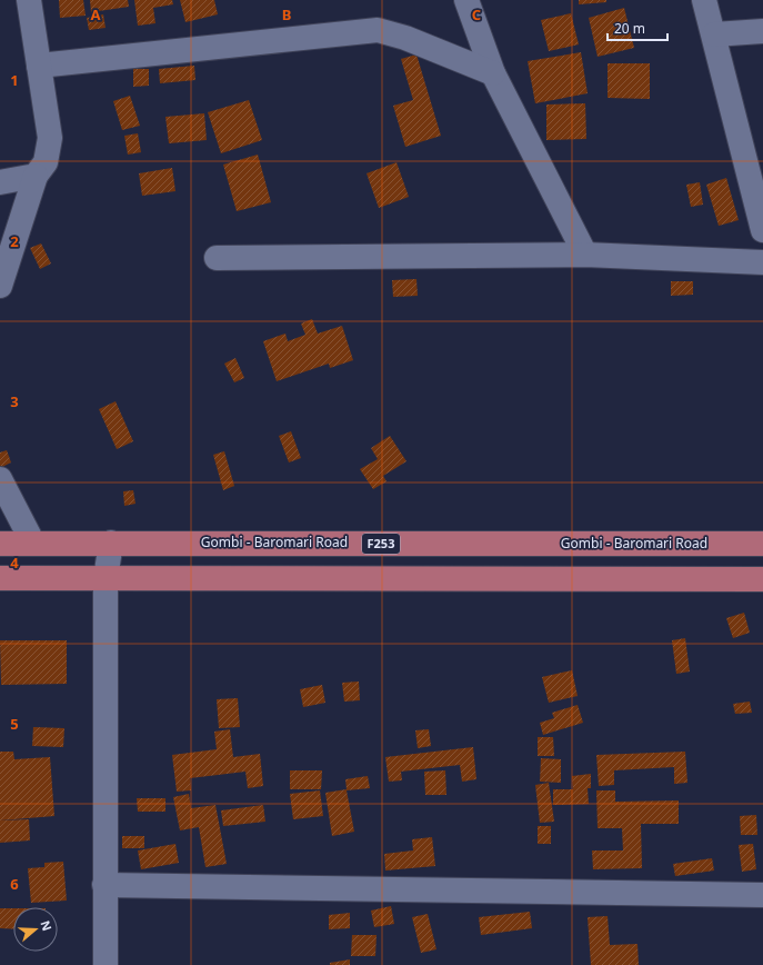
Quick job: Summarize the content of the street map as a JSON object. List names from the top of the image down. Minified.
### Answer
{"streets":{"main road":["Gombi - Baromari Road","F253"]},"scale_bar":"20 m","north":"right","grid":{"columns":["A","B","C"],"rows":["1","2","3","4","5","6"]}}
